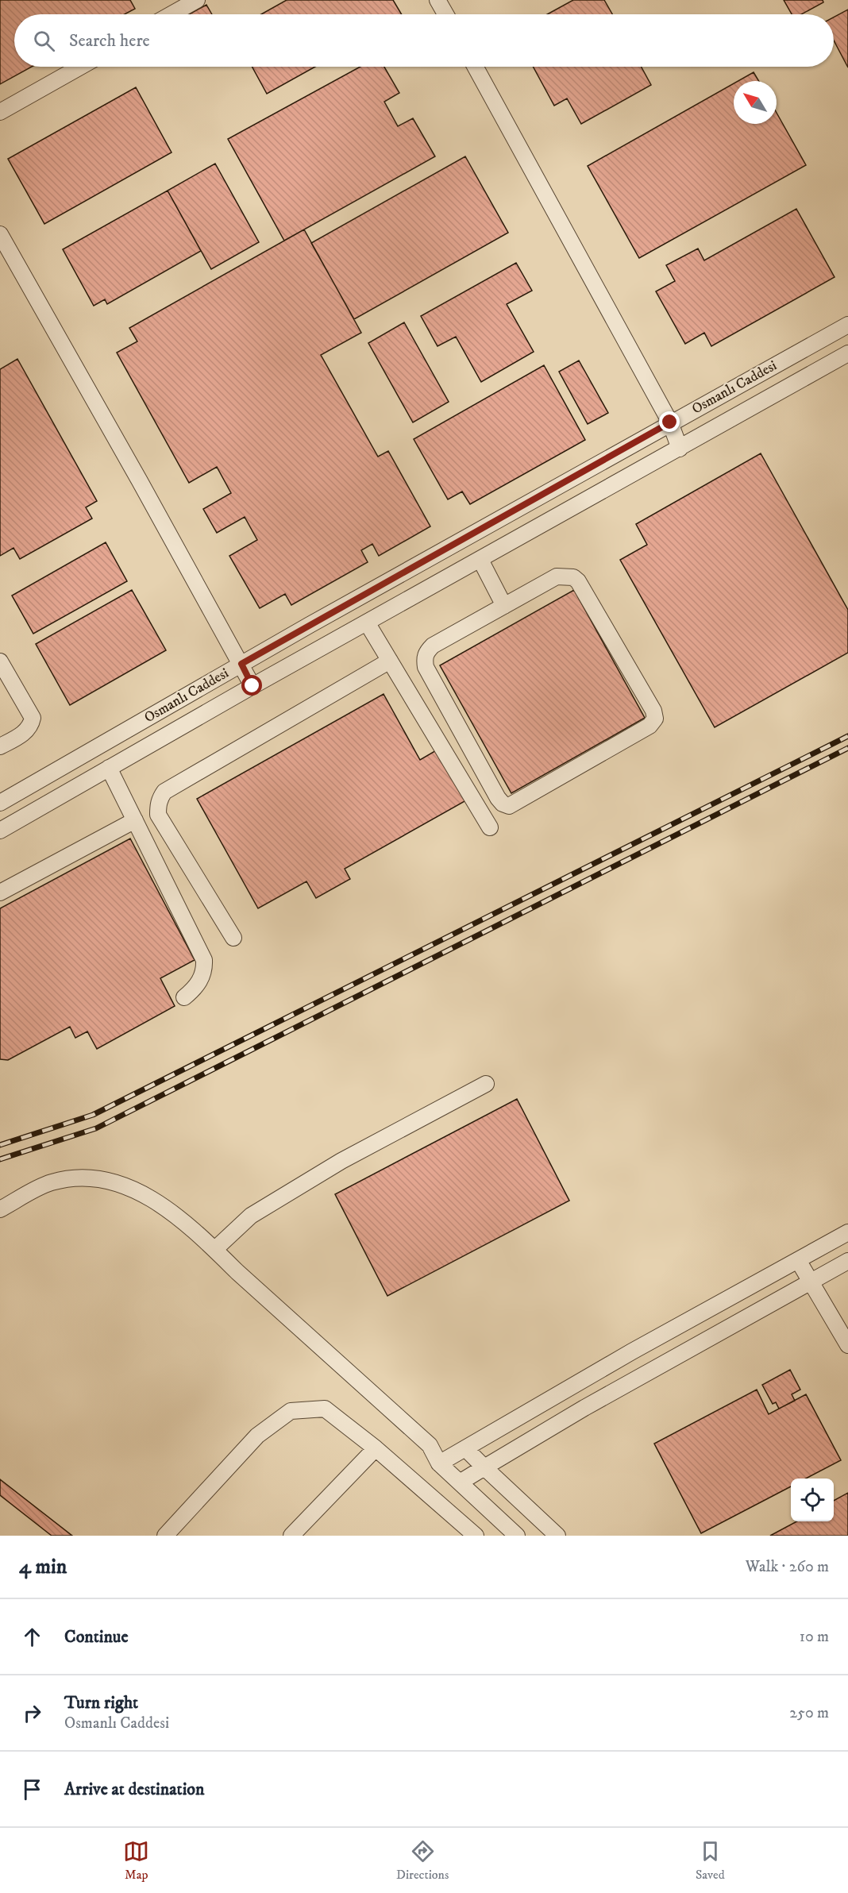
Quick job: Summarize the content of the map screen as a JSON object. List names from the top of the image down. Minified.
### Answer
{"streets":{"street":["Osmanlı Caddesi"]},"north":"top left","page":{"search":"Search here","heading":["4 min","Walk · 260 m"],"list":[["Continue","10 m"],["Turn right","Osmanlı Caddesi","250 m"],"Arrive at destination"],"nav":["Map","Directions","Saved"]}}
